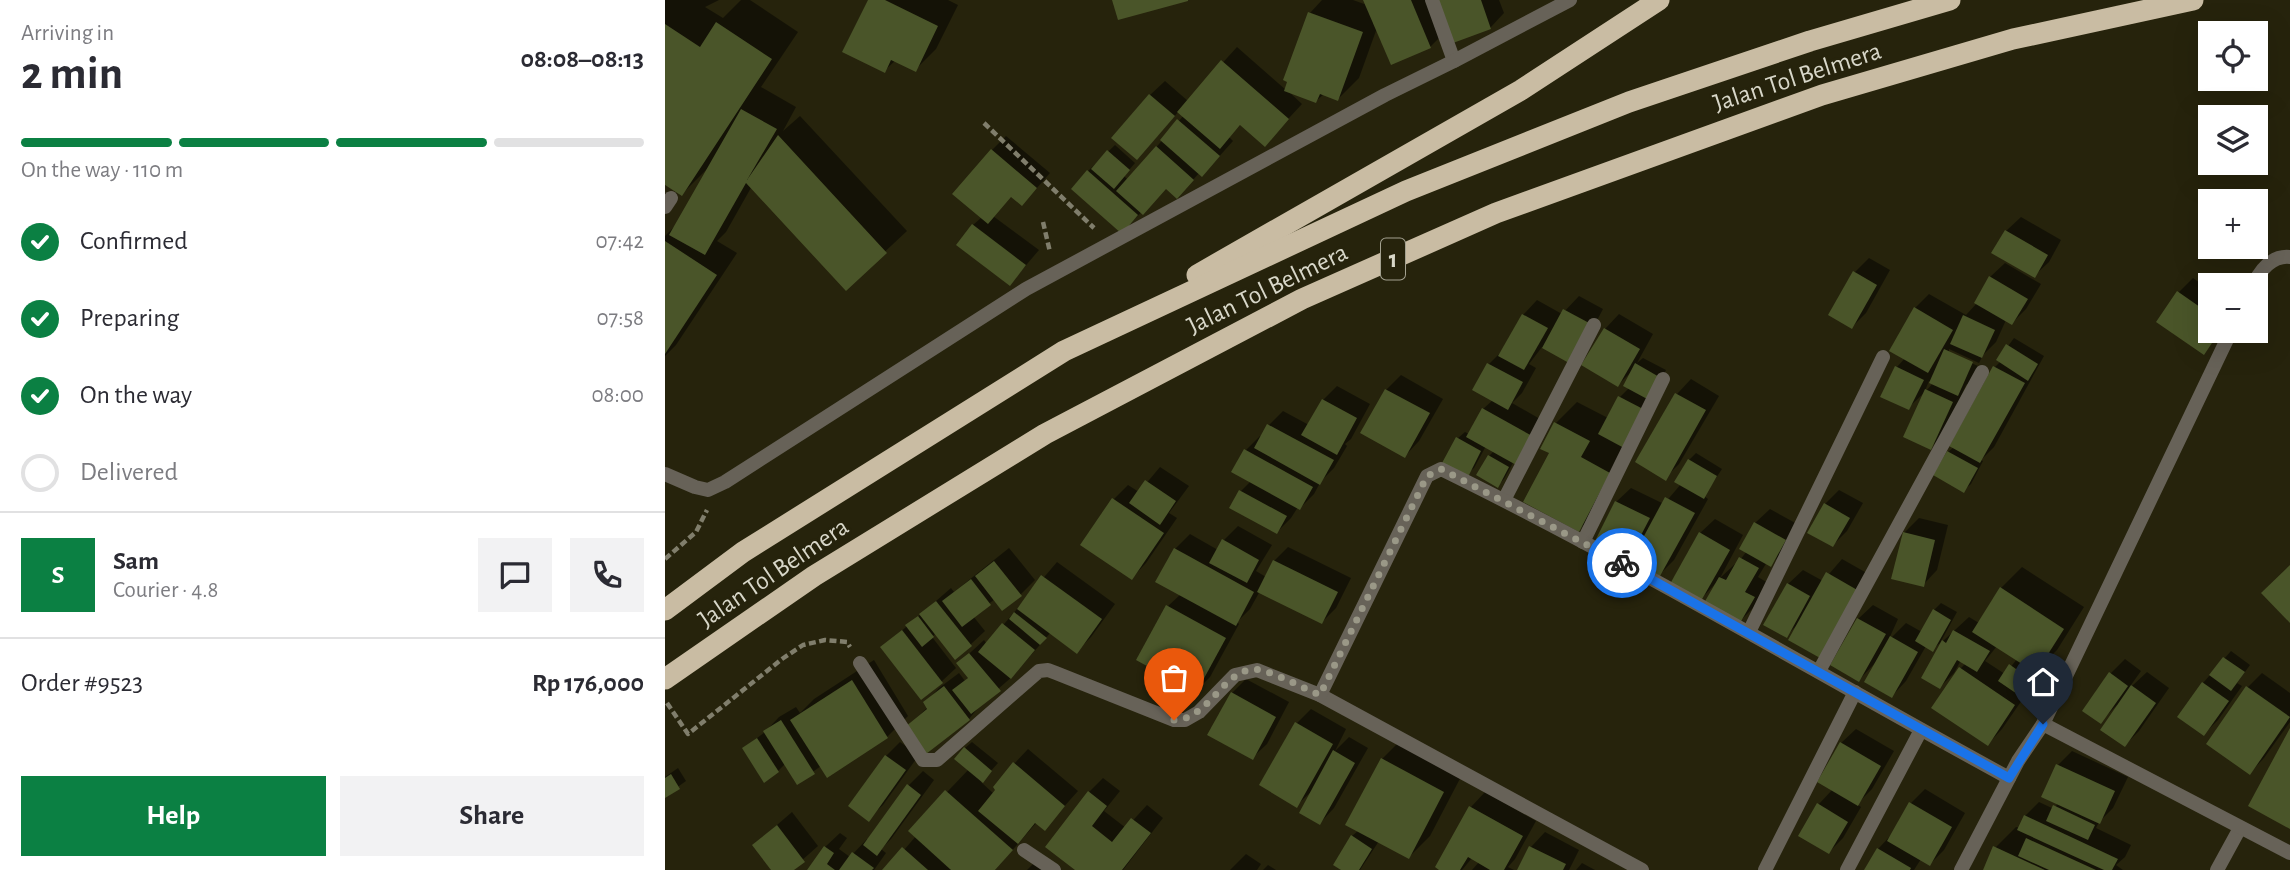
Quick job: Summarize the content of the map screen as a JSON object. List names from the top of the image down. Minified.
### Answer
{"streets":{"highway":["Jalan Tol Belmera","1"]},"page":{"heading":["2 min","Arriving in","08:08–08:13"],"panel":["Sam","Courier · 4.8","Order #9523","Rp 176,000"],"map_buttons":["+","−"],"bar":"On the way · 110 m","list":[["Confirmed","07:42"],["Preparing","07:58"],["On the way","08:00"],"Delivered"],"round":"S","buttons":["Help","Share"]}}
